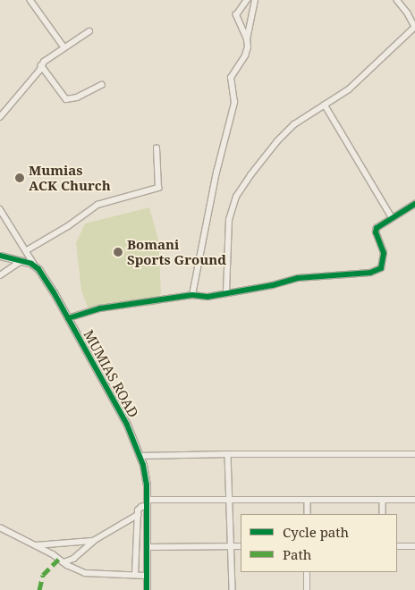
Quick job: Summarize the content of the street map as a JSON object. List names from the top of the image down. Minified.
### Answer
{"streets":{"street":["MUMIAS ROAD"]},"places":["Mumias ACK Church","Bomani Sports Ground"],"legend":["Cycle path","Path"]}
